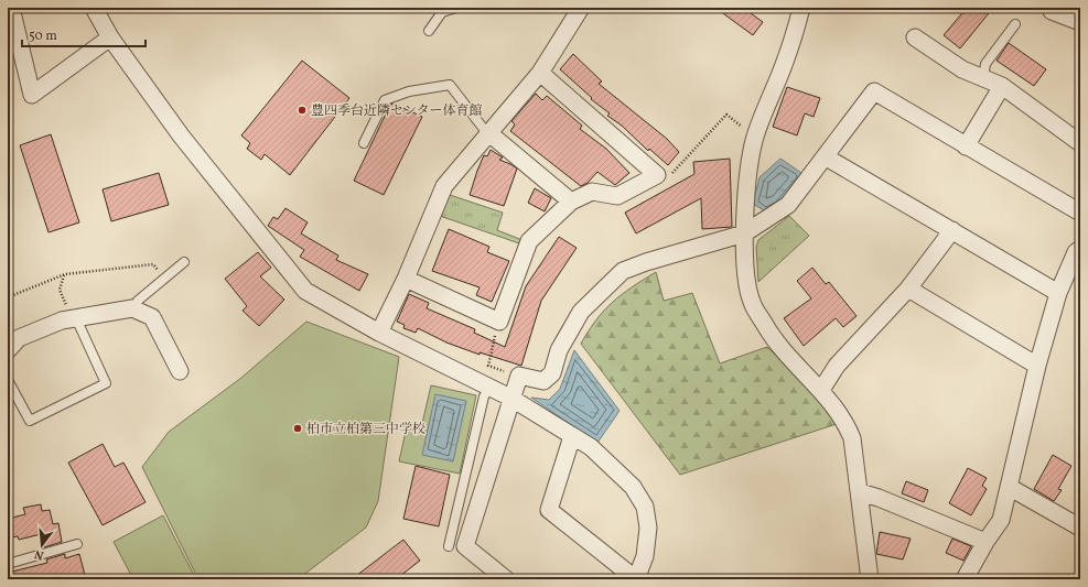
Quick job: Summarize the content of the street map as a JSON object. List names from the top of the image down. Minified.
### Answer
{"places":["豊四季台近隣センター体育館","柏市立柏第三中学校"],"scale_bar":"50 m","north":"bottom"}
